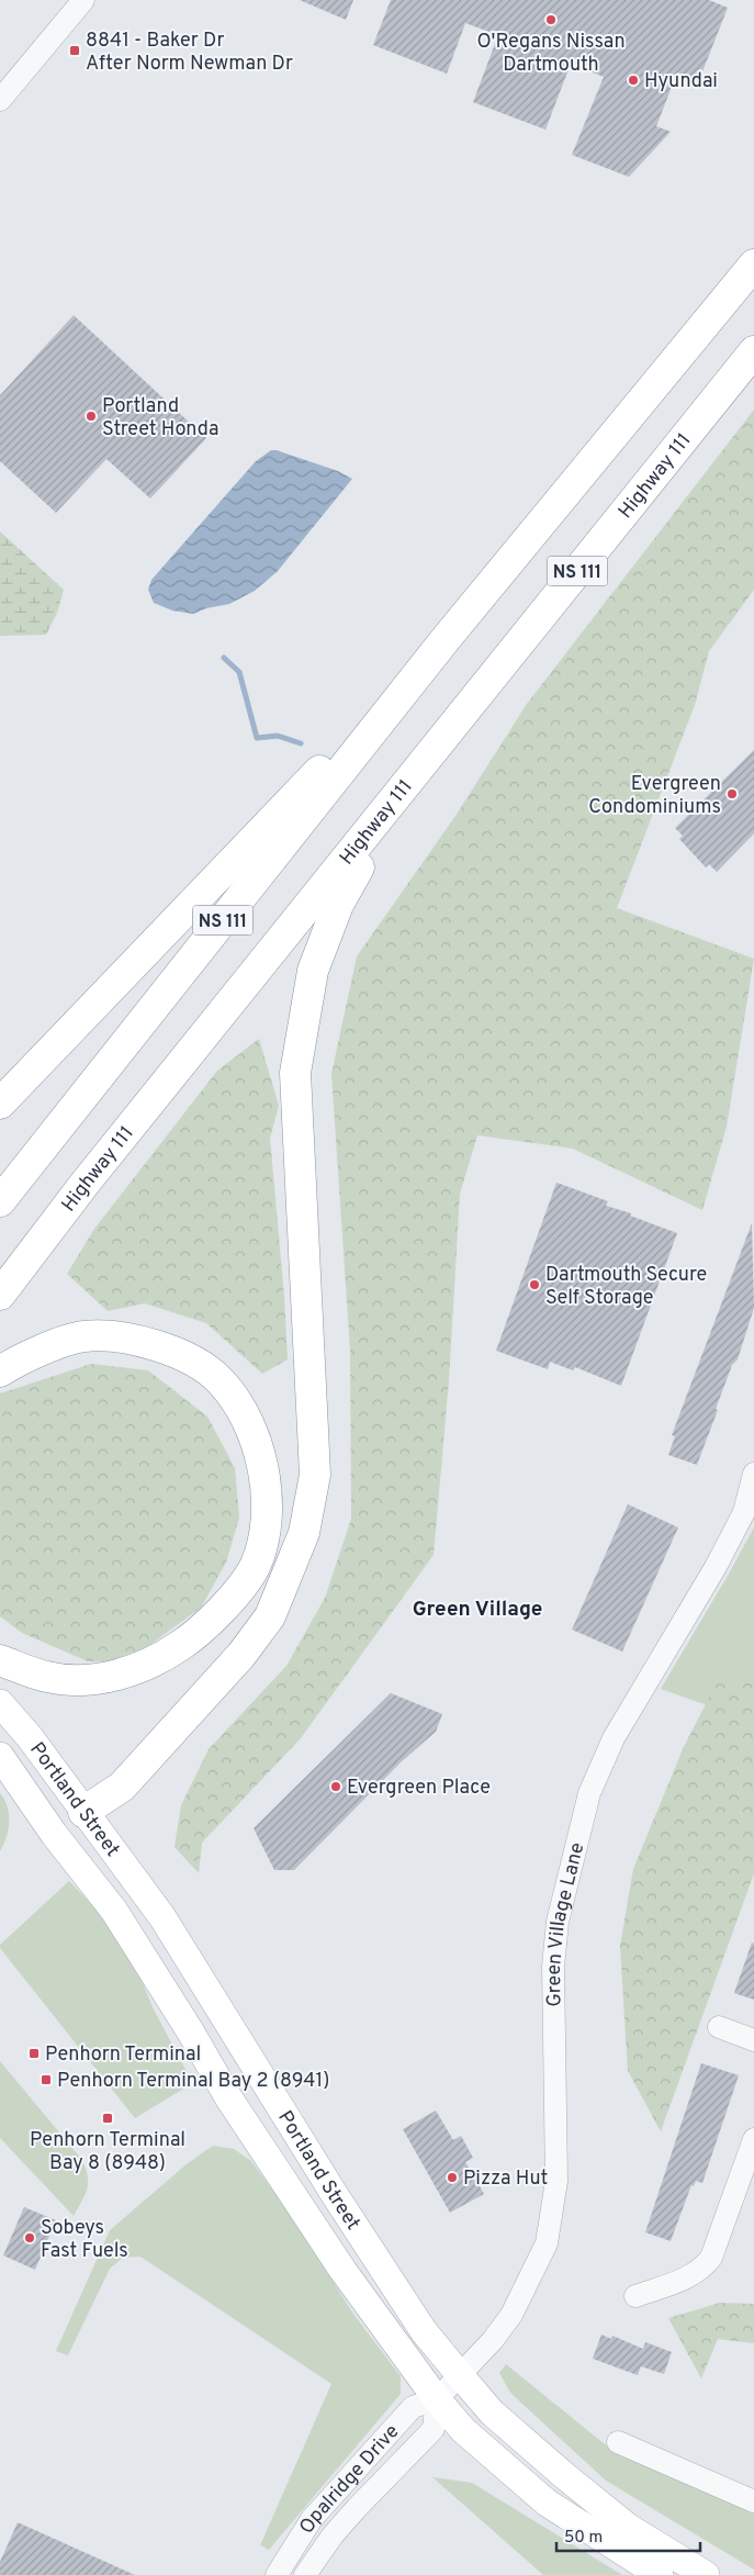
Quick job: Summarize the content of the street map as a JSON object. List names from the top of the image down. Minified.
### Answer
{"streets":{"highway":["Highway 111","NS 111"],"main road":["Portland Street"],"street":["Green Village Lane","Opalridge Drive"]},"crossings":[["Portland Street","Green Village Lane"],["Portland Street","Opalridge Drive"],["Green Village Lane","Opalridge Drive"]],"districts":["Green Village"],"places":{"other":["O'Regans Nissan Dartmouth","Hyundai","Portland Street Honda","Evergreen Condominiums","Dartmouth Secure Self Storage","Evergreen Place","Pizza Hut","Sobeys Fast Fuels"],"transit":["8841 - Baker Dr After Norm Newman Dr","Penhorn Terminal","Penhorn Terminal Bay 2 (8941)","Penhorn Terminal Bay 8 (8948)"]},"scale_bar":"50 m"}
